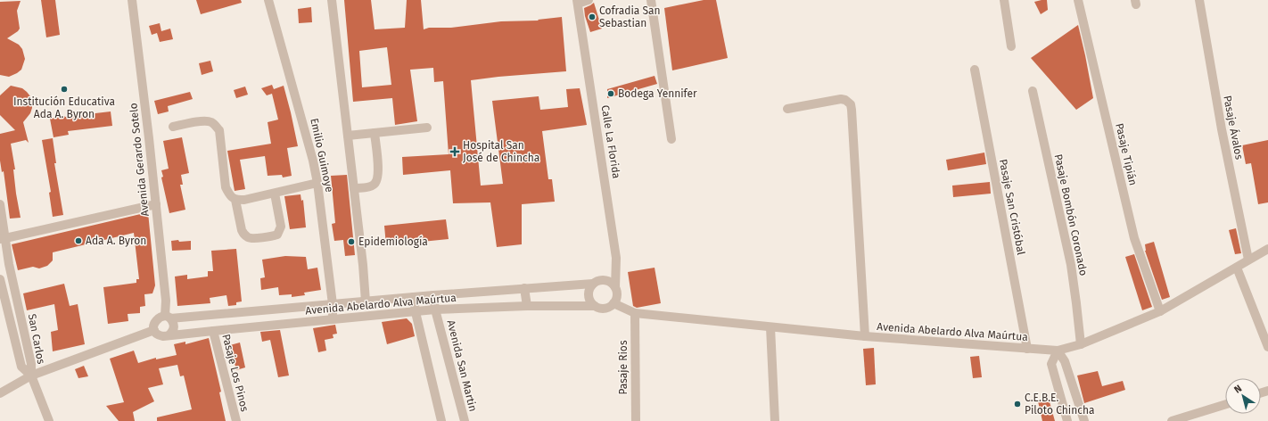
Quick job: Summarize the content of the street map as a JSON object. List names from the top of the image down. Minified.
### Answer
{"streets":{"street":["Pasaje Ávalos","Calle La Florida","Pasaje Tipián","Emilio Guimoye","Avenida Gerardo Sotelo","Pasaje San Cristóbal","Pasaje Bombón Coronado","Avenida Abelardo Alva Maúrtua","San Carlos","Avenida San Martin","Pasaje Rios","Pasaje Los Pinos"]},"crossings":[["Pasaje Ávalos","Avenida Abelardo Alva Maúrtua"],["Calle La Florida","Avenida Abelardo Alva Maúrtua"],["Pasaje Tipián","Avenida Abelardo Alva Maúrtua"],["Emilio Guimoye","Avenida Abelardo Alva Maúrtua"],["Avenida Gerardo Sotelo","Avenida Abelardo Alva Maúrtua"],["Pasaje San Cristóbal","Avenida Abelardo Alva Maúrtua"],["Pasaje Bombón Coronado","Avenida Abelardo Alva Maúrtua"],["Avenida Abelardo Alva Maúrtua","Avenida San Martin"],["Avenida Abelardo Alva Maúrtua","Pasaje Rios"],["Avenida Abelardo Alva Maúrtua","Pasaje Los Pinos"]],"places":{"other":["Cofradia San Sebastian","Institución Educativa Ada A. Byron","Bodega Yennifer","Ada A. Byron","Epidemiología","C.E.B.E. Piloto Chincha"],"health":["Hospital San José de Chincha"]},"north":"top left"}
